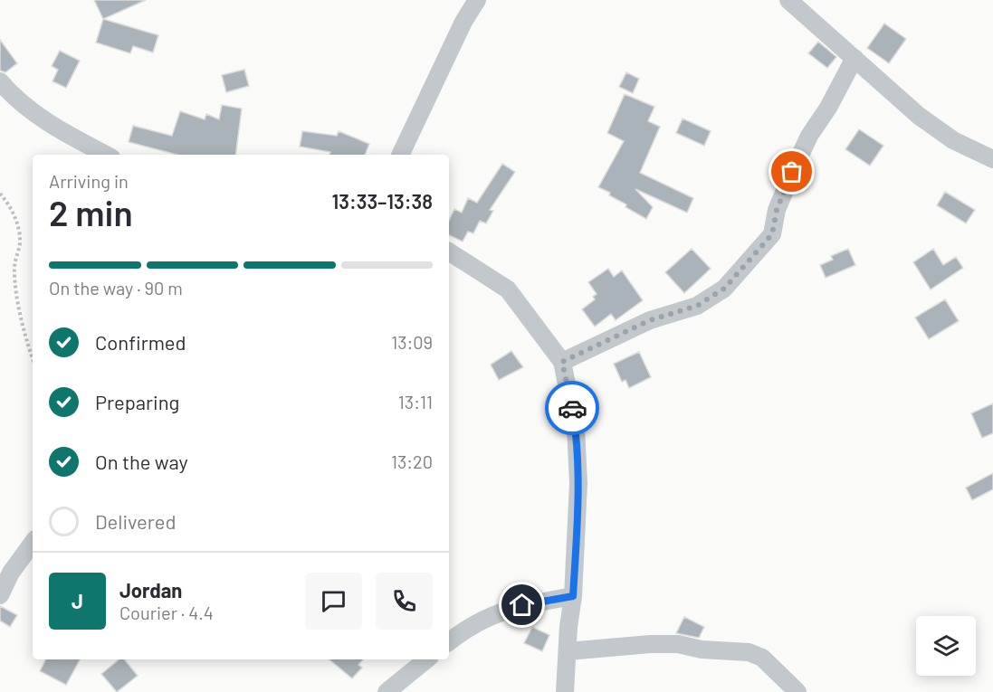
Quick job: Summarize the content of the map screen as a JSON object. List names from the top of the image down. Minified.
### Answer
{"page":{"heading":["2 min","Arriving in","13:33–13:38"],"panel":["Jordan","Courier · 4.4"],"bar":"On the way · 90 m","list":[["Confirmed","13:09"],["Preparing","13:11"],["On the way","13:20"],"Delivered"],"round":"J"}}
